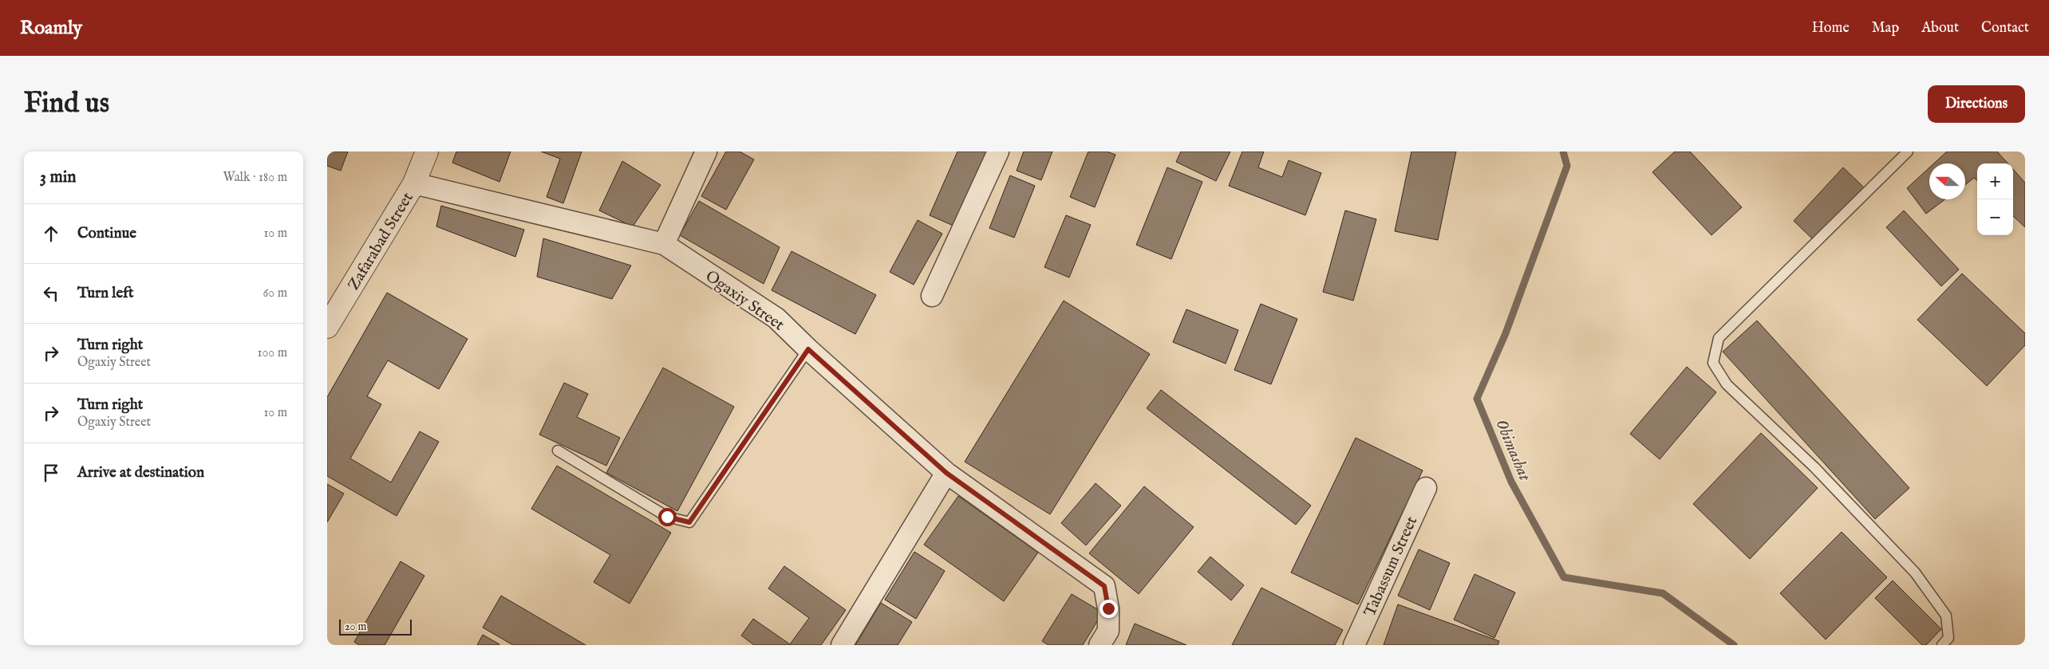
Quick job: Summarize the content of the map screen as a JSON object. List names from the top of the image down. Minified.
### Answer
{"streets":{"street":["Zafarabad Street","Ogaxiy Street","Tabassum Street"]},"crossings":[["Zafarabad Street","Ogaxiy Street"]],"water":["Obimashat"],"scale_bar":"20 m","north":"left","page":{"header":"Roamly","nav":["Home","Map","About","Contact"],"buttons":"Directions","title":"Find us","heading":["3 min","Walk · 180 m"],"map_buttons":["+","−"],"list":[["Continue","10 m"],["Turn left","60 m"],["Turn right","Ogaxiy Street","100 m"],["Turn right","Ogaxiy Street","10 m"],"Arrive at destination"],"scale":"20 m"}}
